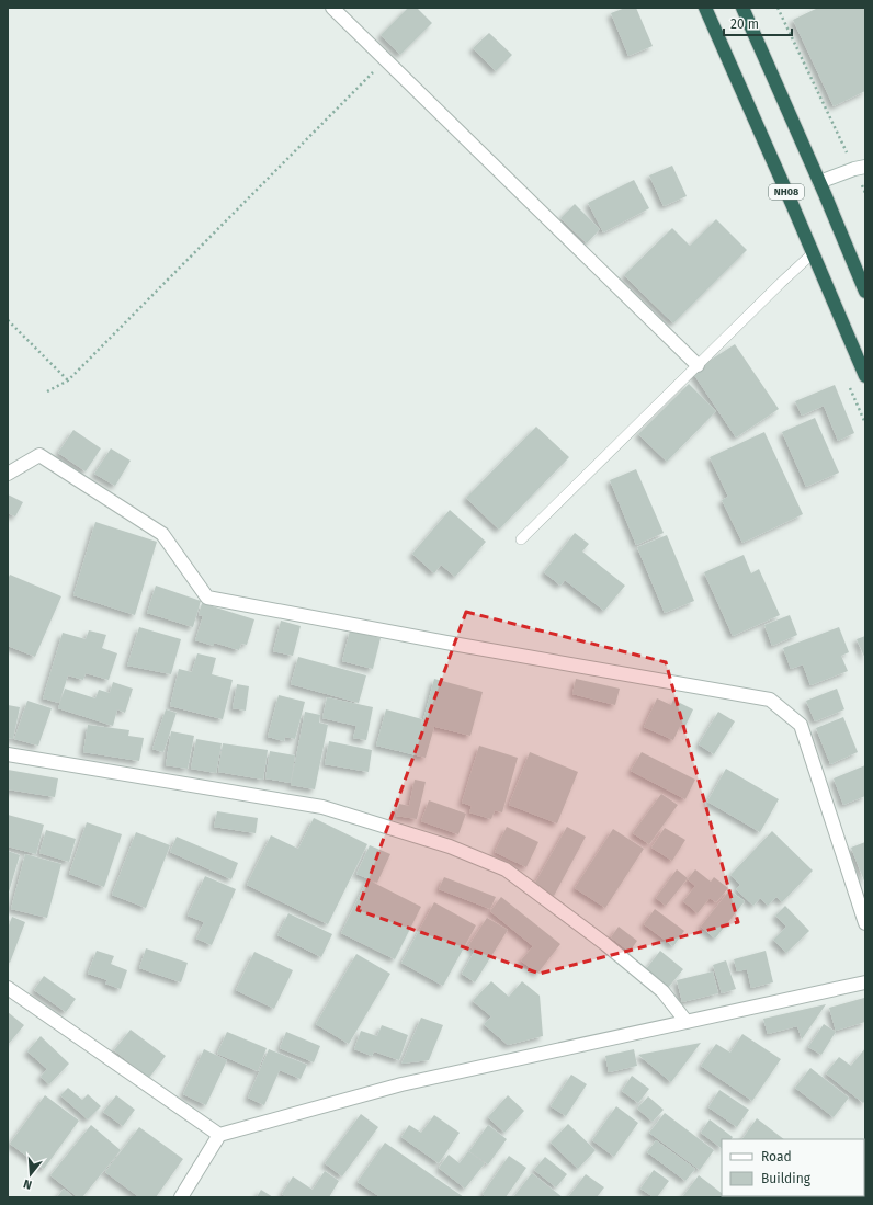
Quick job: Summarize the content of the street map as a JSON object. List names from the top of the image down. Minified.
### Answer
{"streets":{"highway":["NH08"]},"legend":["Road","Building"],"scale_bar":"20 m","north":"bottom"}
